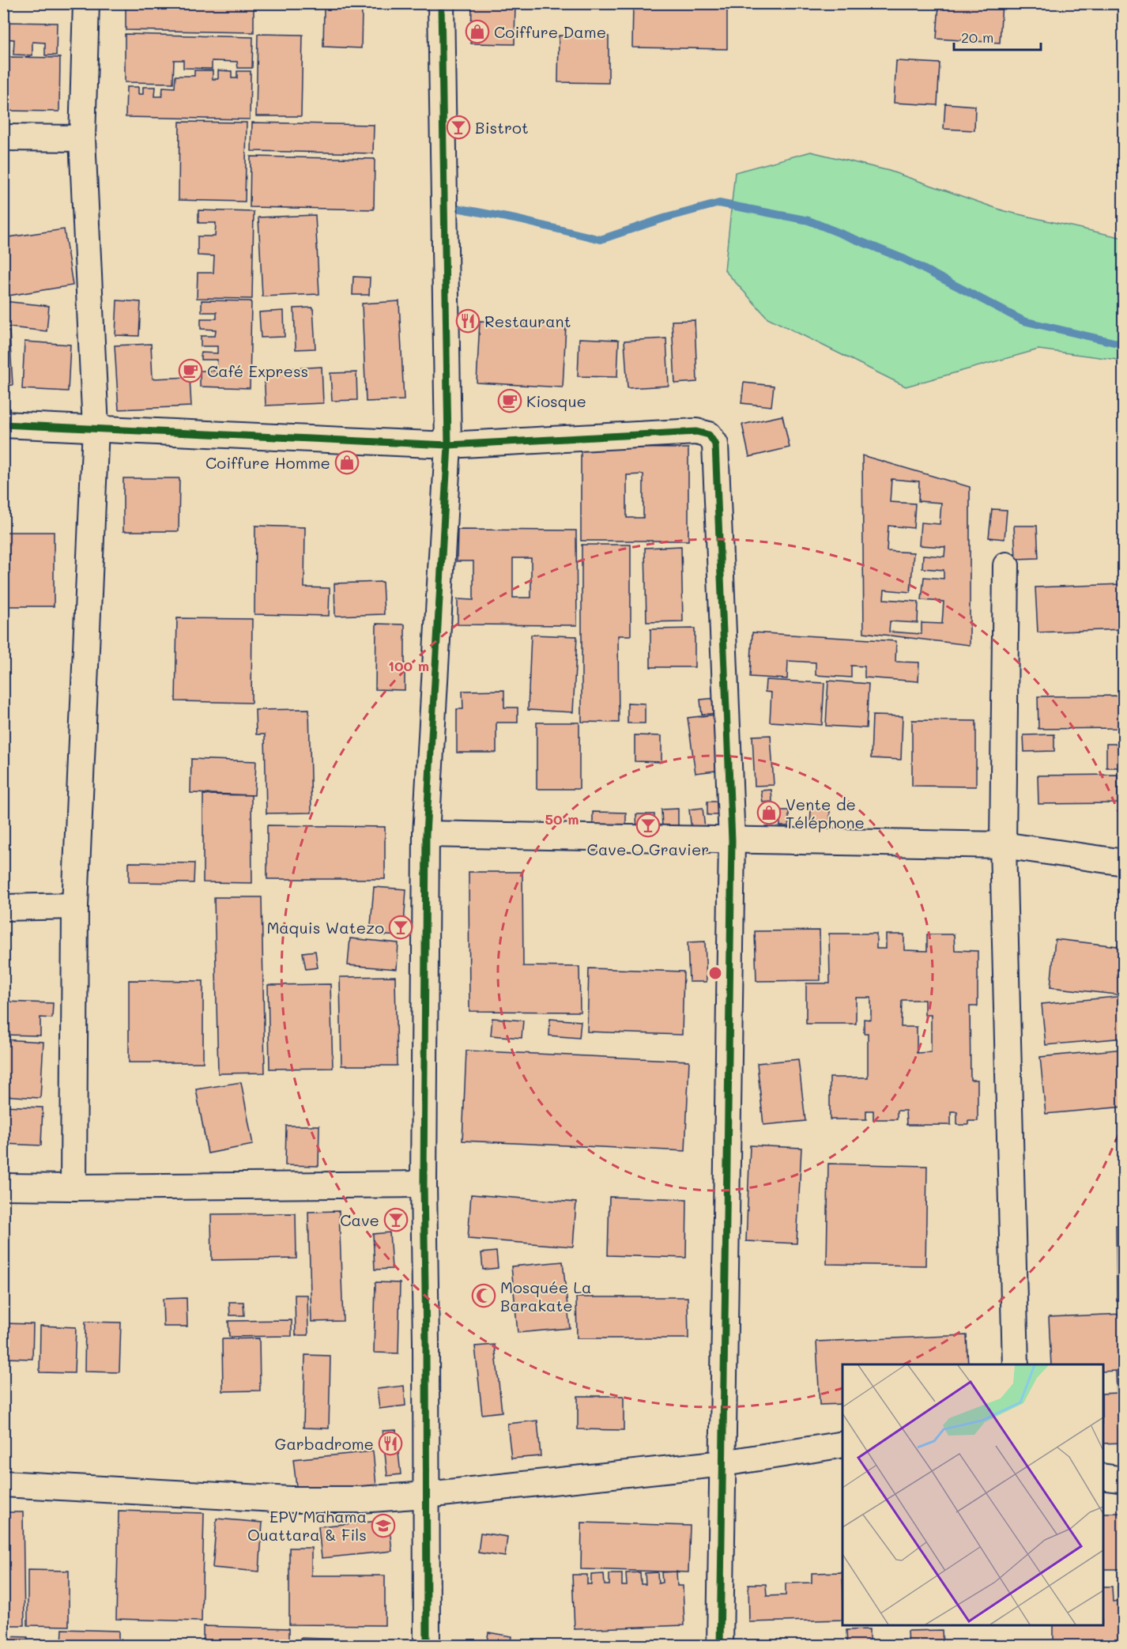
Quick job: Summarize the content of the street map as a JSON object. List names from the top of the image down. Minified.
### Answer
{"places":{"shop":["Coiffure Dame","Coiffure Homme","Vente de Téléphone"],"bar":["Bistrot","Cave O Gravier","Maquis Watezo","Cave"],"restaurant":["Restaurant","Garbadrome"],"cafe":["Café Express","Kiosque"],"mosque":["Mosquée La Barakate"],"school or university":["EPV Mahama Ouattara & Fils"]},"scale_bar":"20 m","rings":["100 m","50 m"]}
